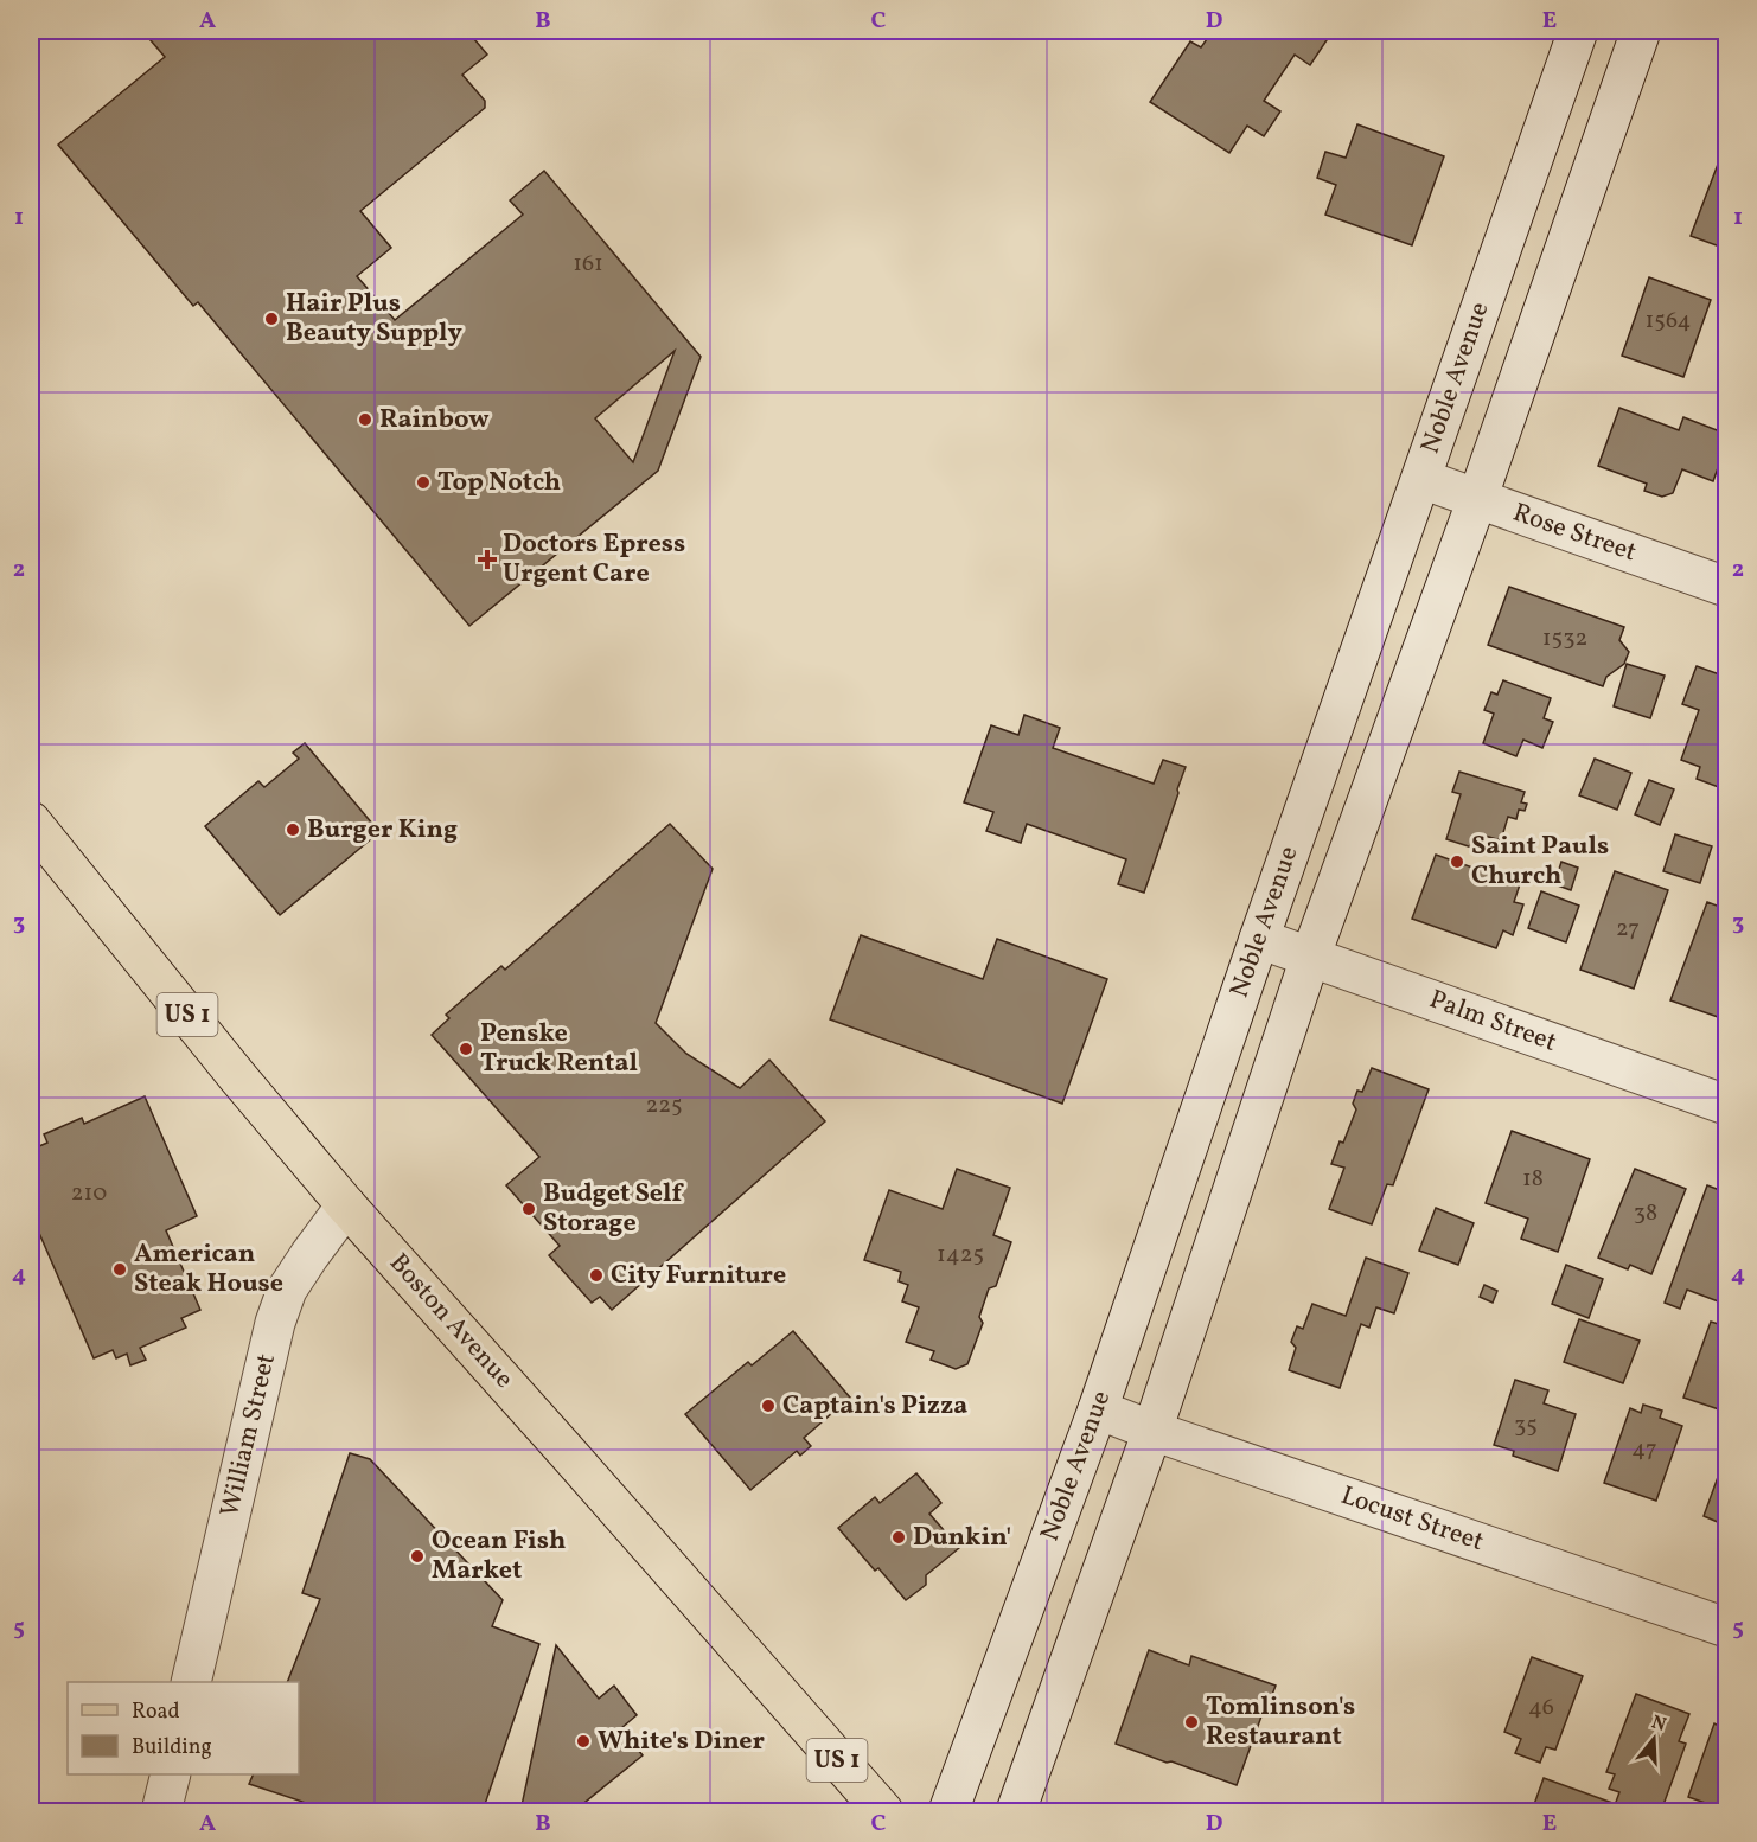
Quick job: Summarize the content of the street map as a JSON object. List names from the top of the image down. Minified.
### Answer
{"streets":{"main road":["Noble Avenue","Rose Street","US 1","Palm Street","Boston Avenue","William Street","Locust Street"]},"crossings":[["Noble Avenue","Rose Street"],["Noble Avenue","Palm Street"],["Noble Avenue","Locust Street"],["Boston Avenue","William Street"]],"places":{"other":["Hair Plus Beauty Supply","Rainbow","Top Notch","Burger King","Saint Pauls Church","Penske Truck Rental","Budget Self Storage","American Steak House","City Furniture","Captain's Pizza","Dunkin'","Ocean Fish Market","Tomlinson's Restaurant","White's Diner"],"health":["Doctors Epress Urgent Care"]},"house_numbers":["161","1564","1532","27","225","18","210","38","1425","35","47","46"],"legend":["Road","Building"],"north":"top","grid":{"columns":["A","B","C","D","E"],"rows":["1","2","3","4","5"]}}
